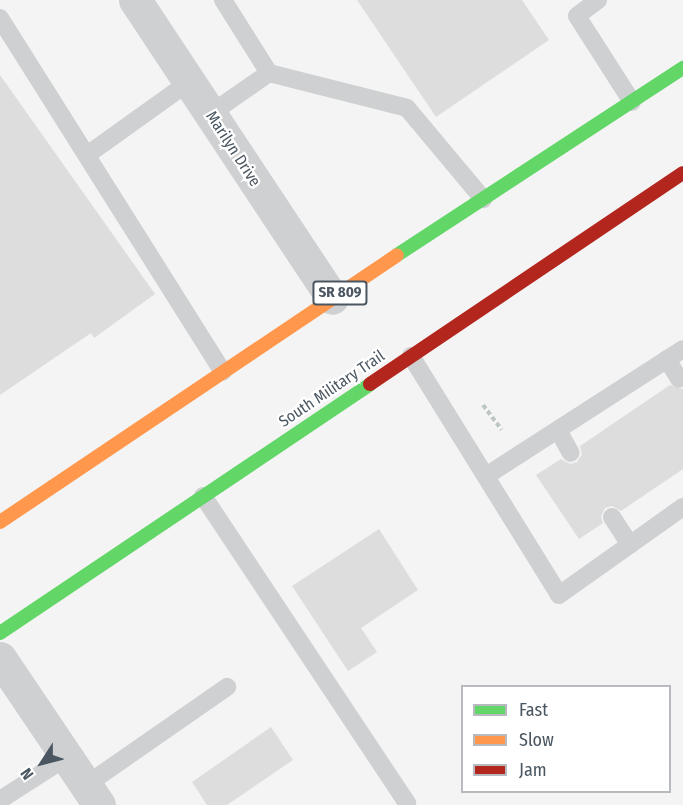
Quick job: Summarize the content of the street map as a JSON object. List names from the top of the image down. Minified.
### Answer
{"streets":{"main road":["SR 809","South Military Trail"],"street":["Marilyn Drive"]},"crossings":[["Marilyn Drive","SR 809"]],"legend":["Fast","Slow","Jam"],"north":"bottom left"}
